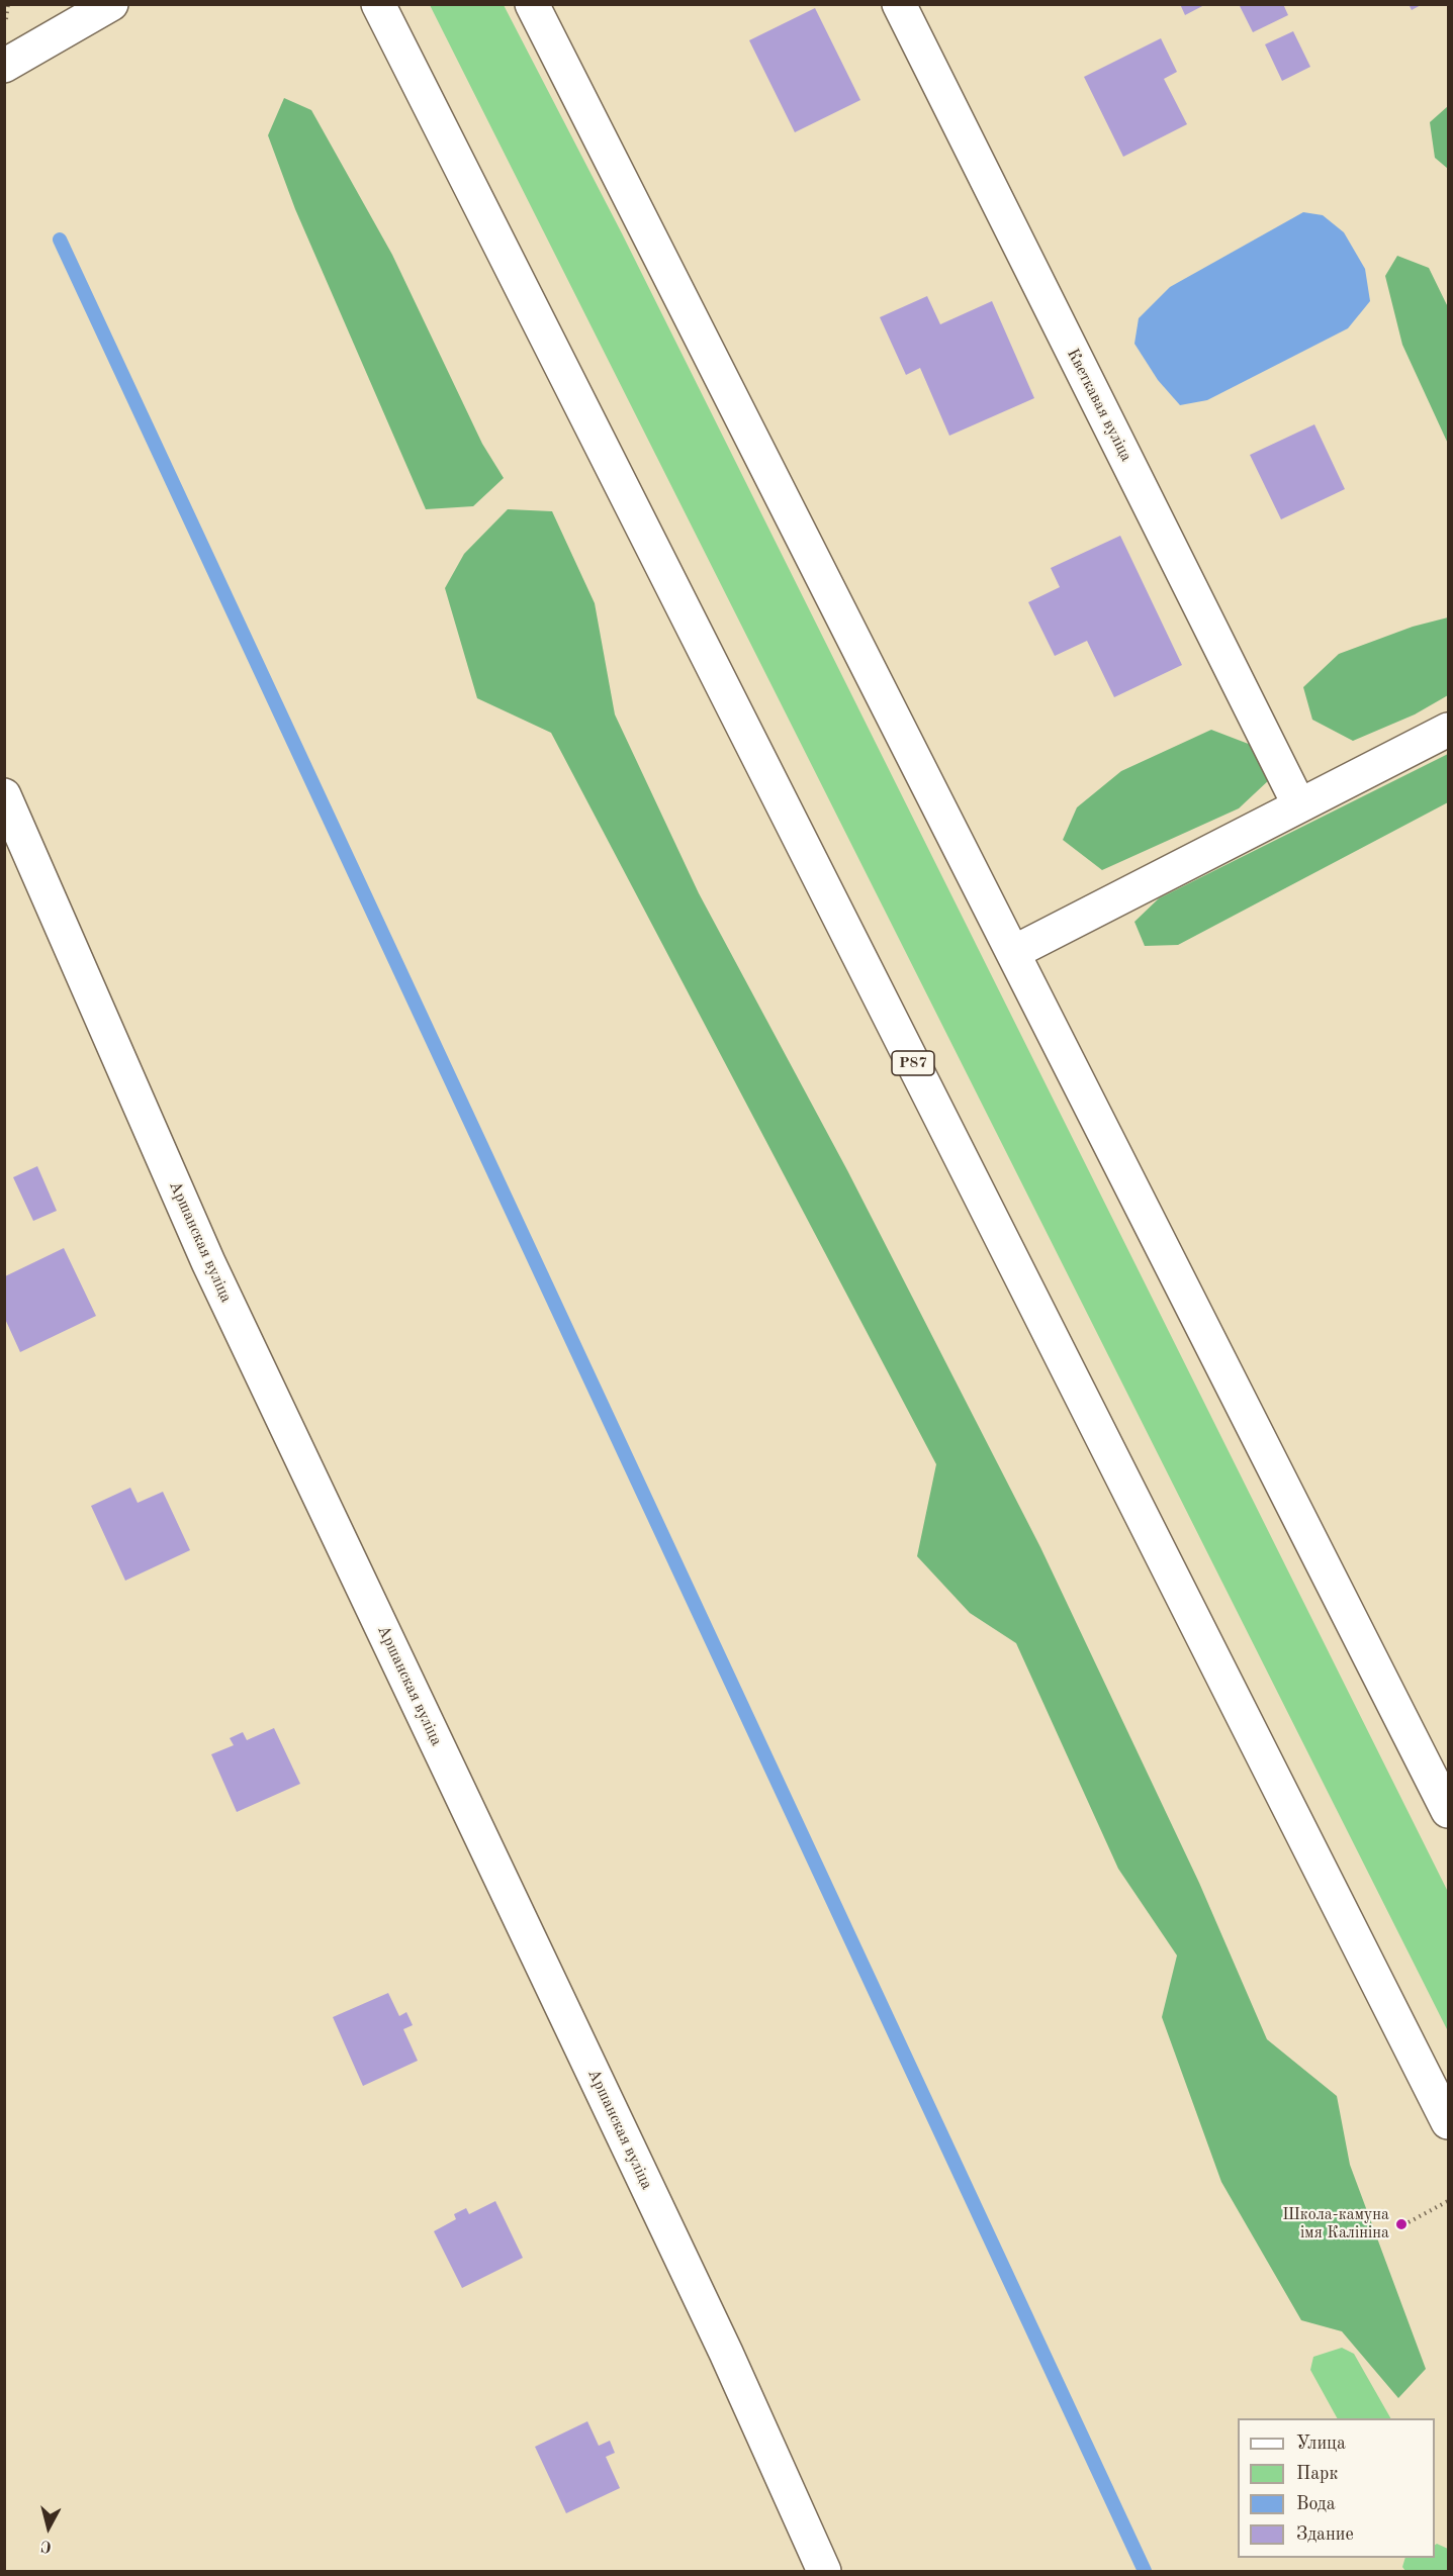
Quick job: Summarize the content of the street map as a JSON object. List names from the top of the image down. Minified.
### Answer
{"streets":{"street":["Кветкавая вуліца","Р87","Аршанская вуліца"]},"places":["Школа-камуна імя Калініна"],"legend":["Улица","Парк","Вода","Здание"],"north":"bottom"}
